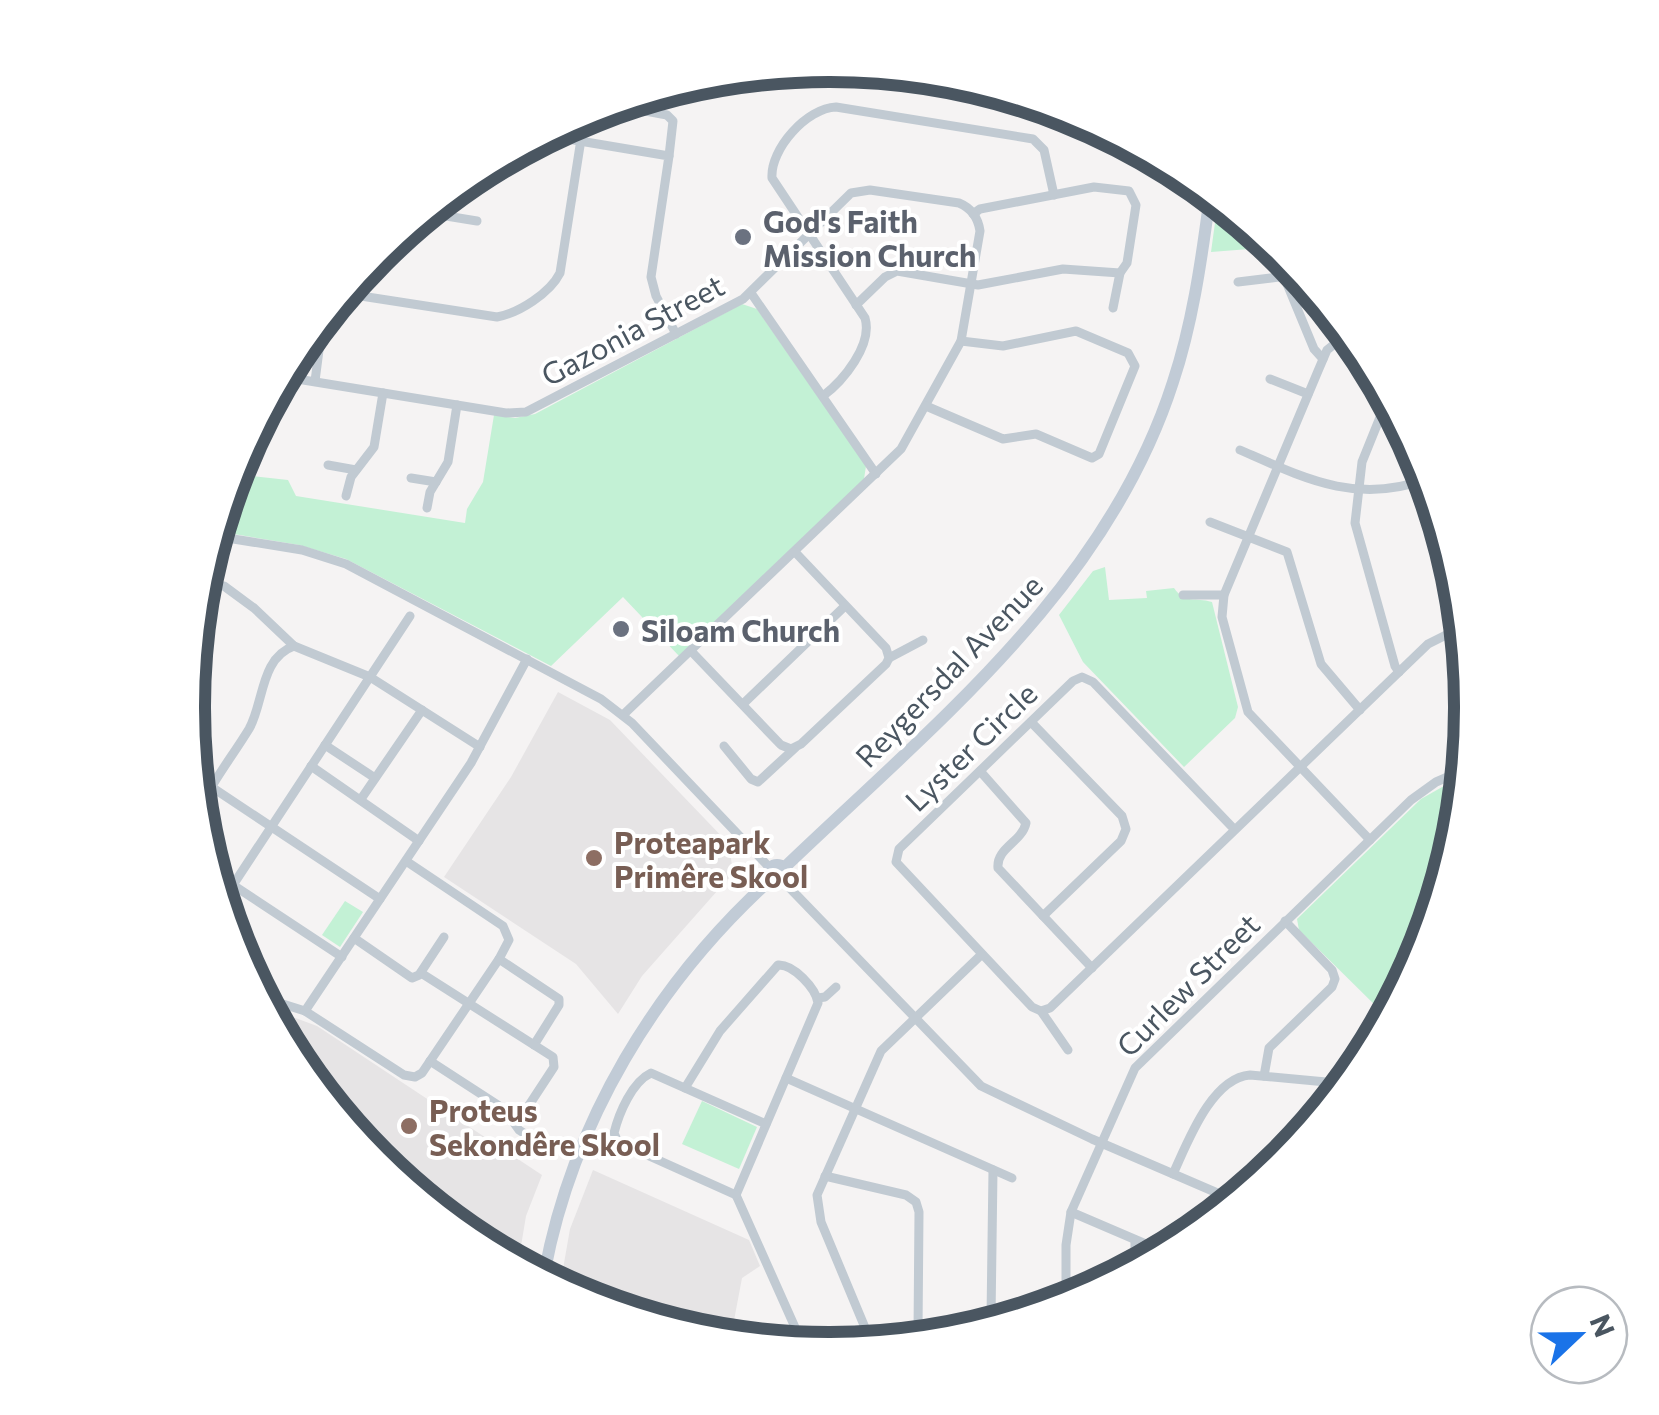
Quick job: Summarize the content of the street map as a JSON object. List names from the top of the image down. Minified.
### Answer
{"streets":{"main road":["Reygersdal Avenue"],"street":["Gazonia Street","Lyster Circle","Curlew Street"]},"places":["God's Faith Mission Church","Siloam Church","Proteapark Primêre Skool","Proteus Sekondêre Skool"],"north":"right"}
